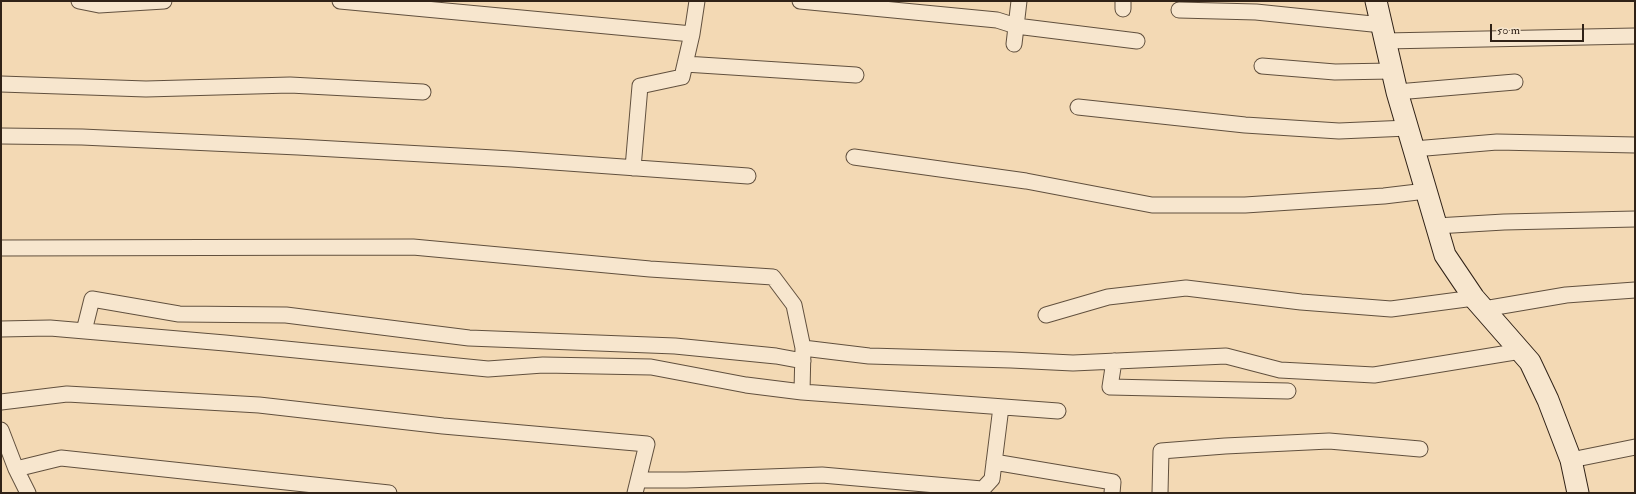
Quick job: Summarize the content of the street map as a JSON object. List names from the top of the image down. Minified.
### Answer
{"scale_bar":"50 m"}
